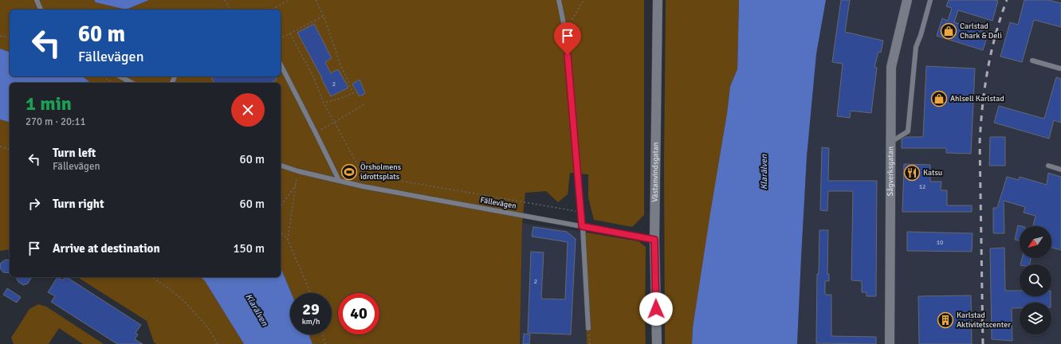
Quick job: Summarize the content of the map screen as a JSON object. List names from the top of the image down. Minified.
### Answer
{"streets":{"street":["Sågverksgatan","Västanvindsgatan"],"lane":["Fällevägen"]},"crossings":[["Västanvindsgatan","Fällevägen"]],"water":["Klarälven"],"places":{"shop":["Carlstad Chark & Deli","Ahlsell Karlstad"],"sports":["Örsholmens idrottsplats"],"restaurant":["Katsu"],"building":["Karlstad Aktivitetscenter"]},"house_numbers":["2","12","10","2"],"north":"bottom left","page":{"turn":["60 m","Fällevägen"],"heading":["1 min","270 m · 20:11"],"list":[{"name":"Turn left","note":"Fällevägen","value":"60 m"},{"name":"Turn right","value":"60 m"},{"name":"Arrive at destination","value":"150 m"}],"speed":"29 km/h","limit":"40"}}
